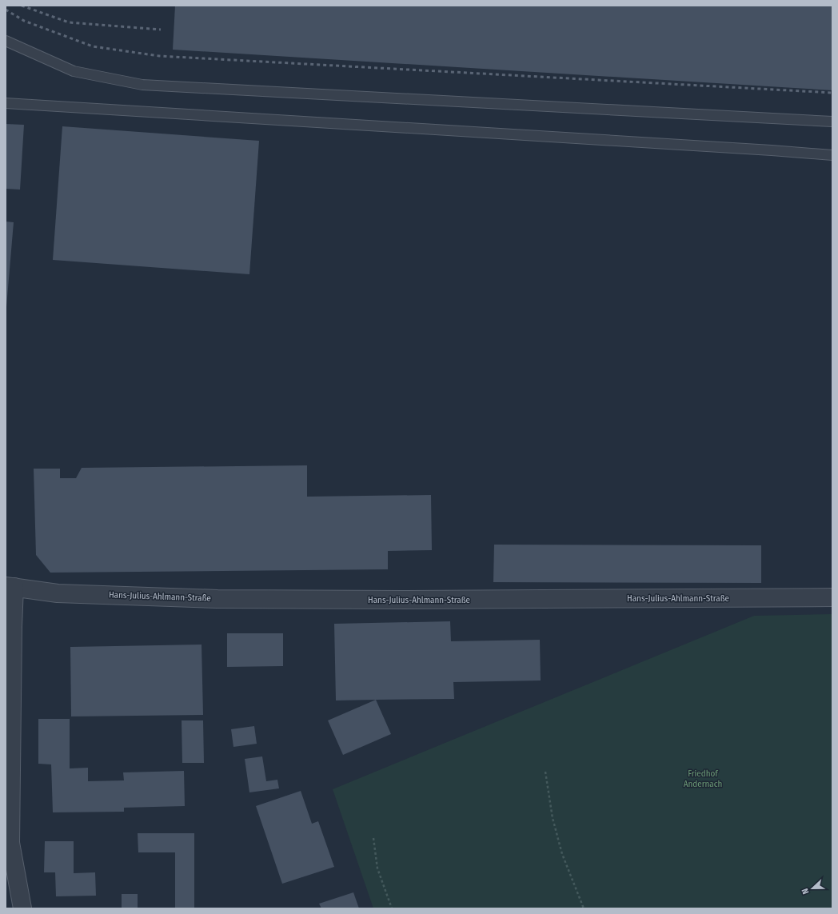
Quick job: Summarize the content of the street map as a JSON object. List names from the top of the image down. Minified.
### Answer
{"streets":{"street":["Hans-Julius-Ahlmann-Straße"]},"parks":["Friedhof Andernach"],"north":"left"}
